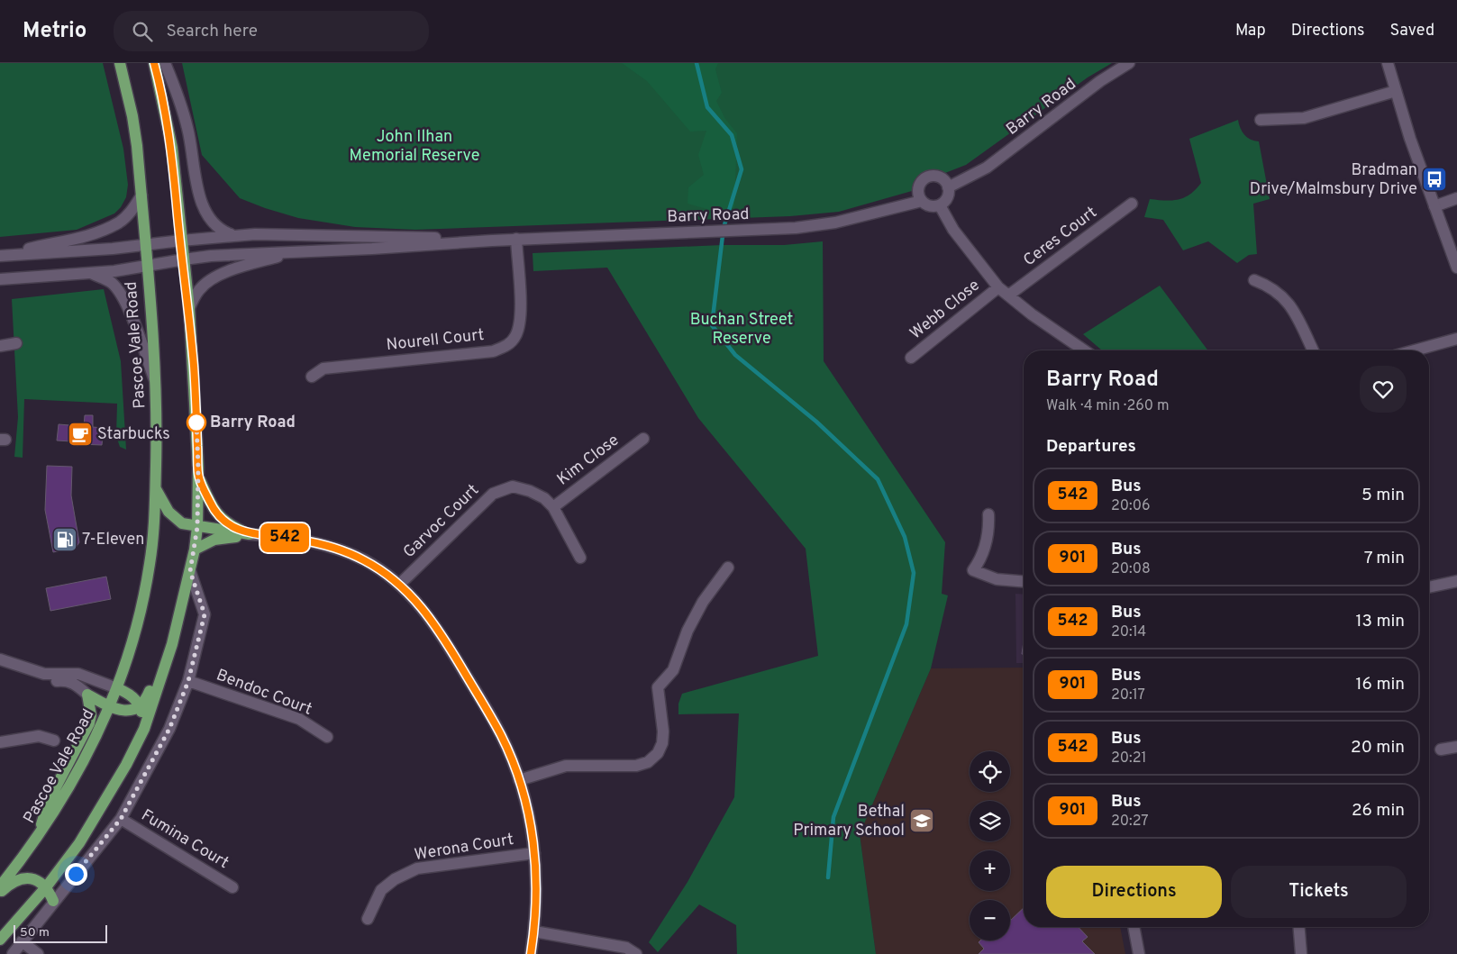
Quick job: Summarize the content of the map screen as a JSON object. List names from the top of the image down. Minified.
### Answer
{"streets":{"main road":["Pascoe Vale Road"],"street":["Barry Road","Ceres Court","Webb Close","Nourell Court","Kim Close","Garvoc Court","Bendoc Court","Fumina Court","Werona Court"]},"crossings":[["Barry Road","Nourell Court"],["Barry Road","Pascoe Vale Road"],["Kim Close","Garvoc Court"]],"parks":["John Ilhan Memorial Reserve","Buchan Street Reserve"],"places":{"bus stop":["Bradman Drive/Malmsbury Drive"],"other":["Barry Road"],"cafe":["Starbucks"],"fuel station":["7-Eleven"],"school or university":["Bethal Primary School"]},"lines":["bus line 542"],"scale_bar":"50 m","page":{"header":"Metrio","search":"Search here","nav":["Map","Directions","Saved"],"on_map":"542","heading":[["Barry Road","Walk · 4 min · 260 m"],"Departures"],"list":[{"mark":"542","name":"Bus","note":"20:06","value":"5 min"},{"mark":"901","name":"Bus","note":"20:08","value":"7 min"},{"mark":"542","name":"Bus","note":"20:14","value":"13 min"},{"mark":"901","name":"Bus","note":"20:17","value":"16 min"},{"mark":"542","name":"Bus","note":"20:21","value":"20 min"},{"mark":"901","name":"Bus","note":"20:27","value":"26 min"}],"map_buttons":["+","−"],"buttons":["Directions","Tickets"],"scale":"50 m"}}
